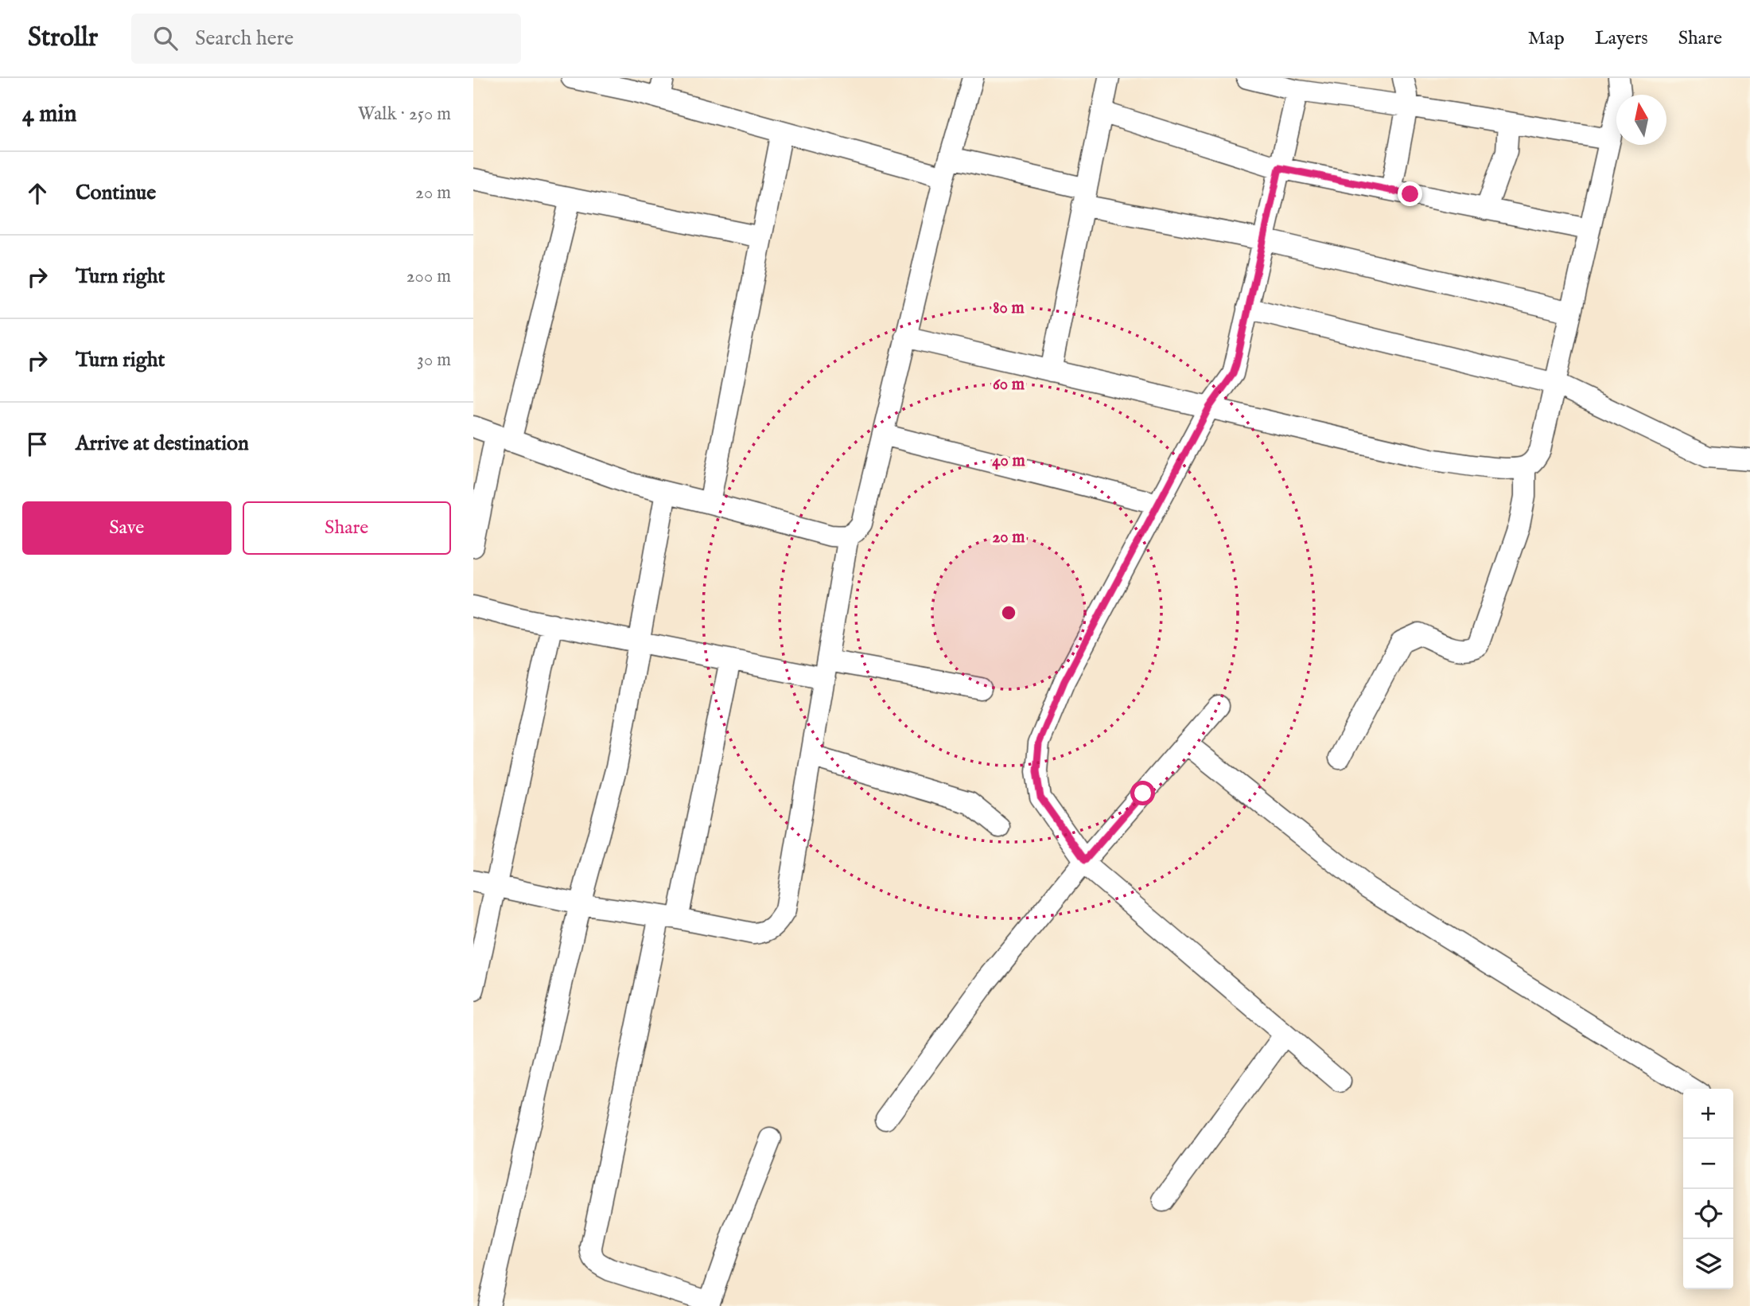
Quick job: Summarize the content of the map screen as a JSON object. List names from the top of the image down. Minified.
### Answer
{"north":"top","page":{"header":"Strollr","search":"Search here","nav":["Map","Layers","Share"],"heading":["4 min","Walk · 250 m"],"list":[["Continue","20 m"],["Turn right","200 m"],["Turn right","30 m"],"Arrive at destination"],"buttons":["Save","Share"],"map_buttons":["+","−"]},"rings":["80 m","60 m","40 m","20 m"]}
